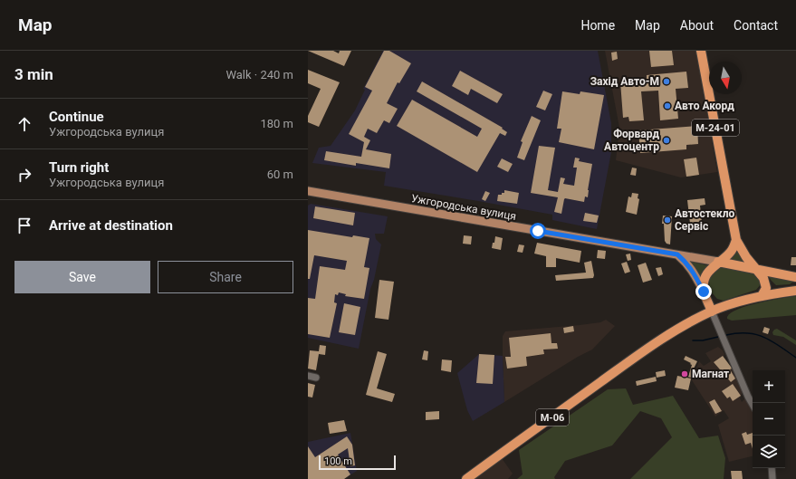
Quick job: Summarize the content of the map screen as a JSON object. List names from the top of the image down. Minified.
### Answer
{"streets":{"highway":["М-24-01","М-06"],"main road":["Ужгородська вулиця"]},"crossings":[["М-24-01","М-06"]],"places":["Захід Авто-М","Авто Акорд","Форвард Автоцентр","Автостекло Сервіс","Магнат"],"scale_bar":"100 m","north":"bottom","page":{"header":"Map","nav":["Home","Map","About","Contact"],"heading":["3 min","Walk · 240 m"],"list":[["Continue","Ужгородська вулиця","180 m"],["Turn right","Ужгородська вулиця","60 m"],"Arrive at destination"],"buttons":["Save","Share"],"map_buttons":["+","−"],"scale":"100 m"}}
